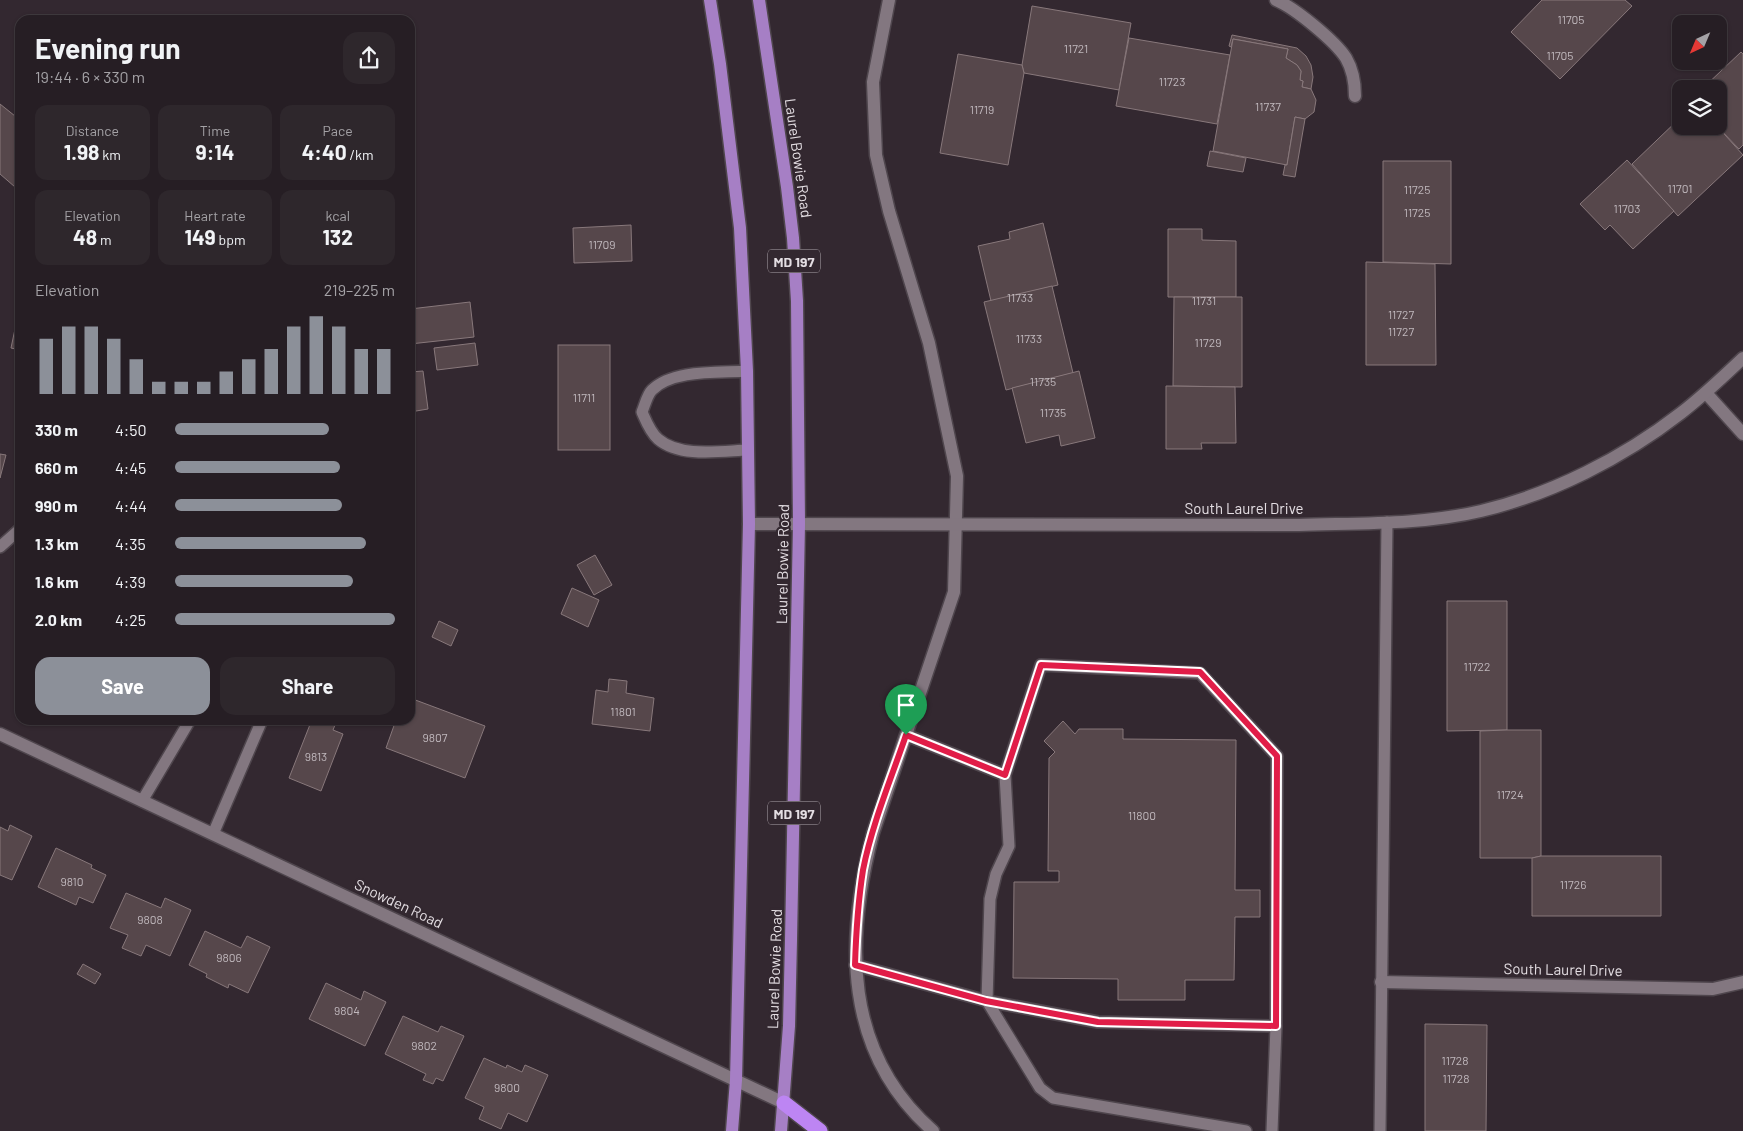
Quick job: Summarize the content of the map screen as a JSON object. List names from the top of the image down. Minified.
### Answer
{"streets":{"main road":["Laurel Bowie Road","MD 197"],"street":["South Laurel Drive","Snowden Road"]},"crossings":[["Laurel Bowie Road","South Laurel Drive"],["Laurel Bowie Road","Snowden Road"]],"house_numbers":["11705","11721","11705","11723","11737","11719","11701","11725","11703","11725","11709","11733","11731","11727","11727","11733","11729","11735","11711","11735","11722","11801","9807","9813","11724","11800","9810","11726","9808","9806","9804","9802","11728","11728","9800"],"north":"bottom left","page":{"heading":["Evening run","19:44 · 6 × 330 m"],"stats":[["Distance","1.98 km"],["Time","9:14"],["Pace","4:40 /km"],["Elevation","48 m"],["Heart rate","149 bpm"],["kcal","132"]],"chart":["Elevation","219–225 m"],"list":[{"name":"330 m","note":"4:50"},{"name":"660 m","note":"4:45"},{"name":"990 m","note":"4:44"},{"name":"1.3 km","note":"4:35"},{"name":"1.6 km","note":"4:39"},{"name":"2.0 km","note":"4:25"}],"buttons":["Save","Share"]}}
